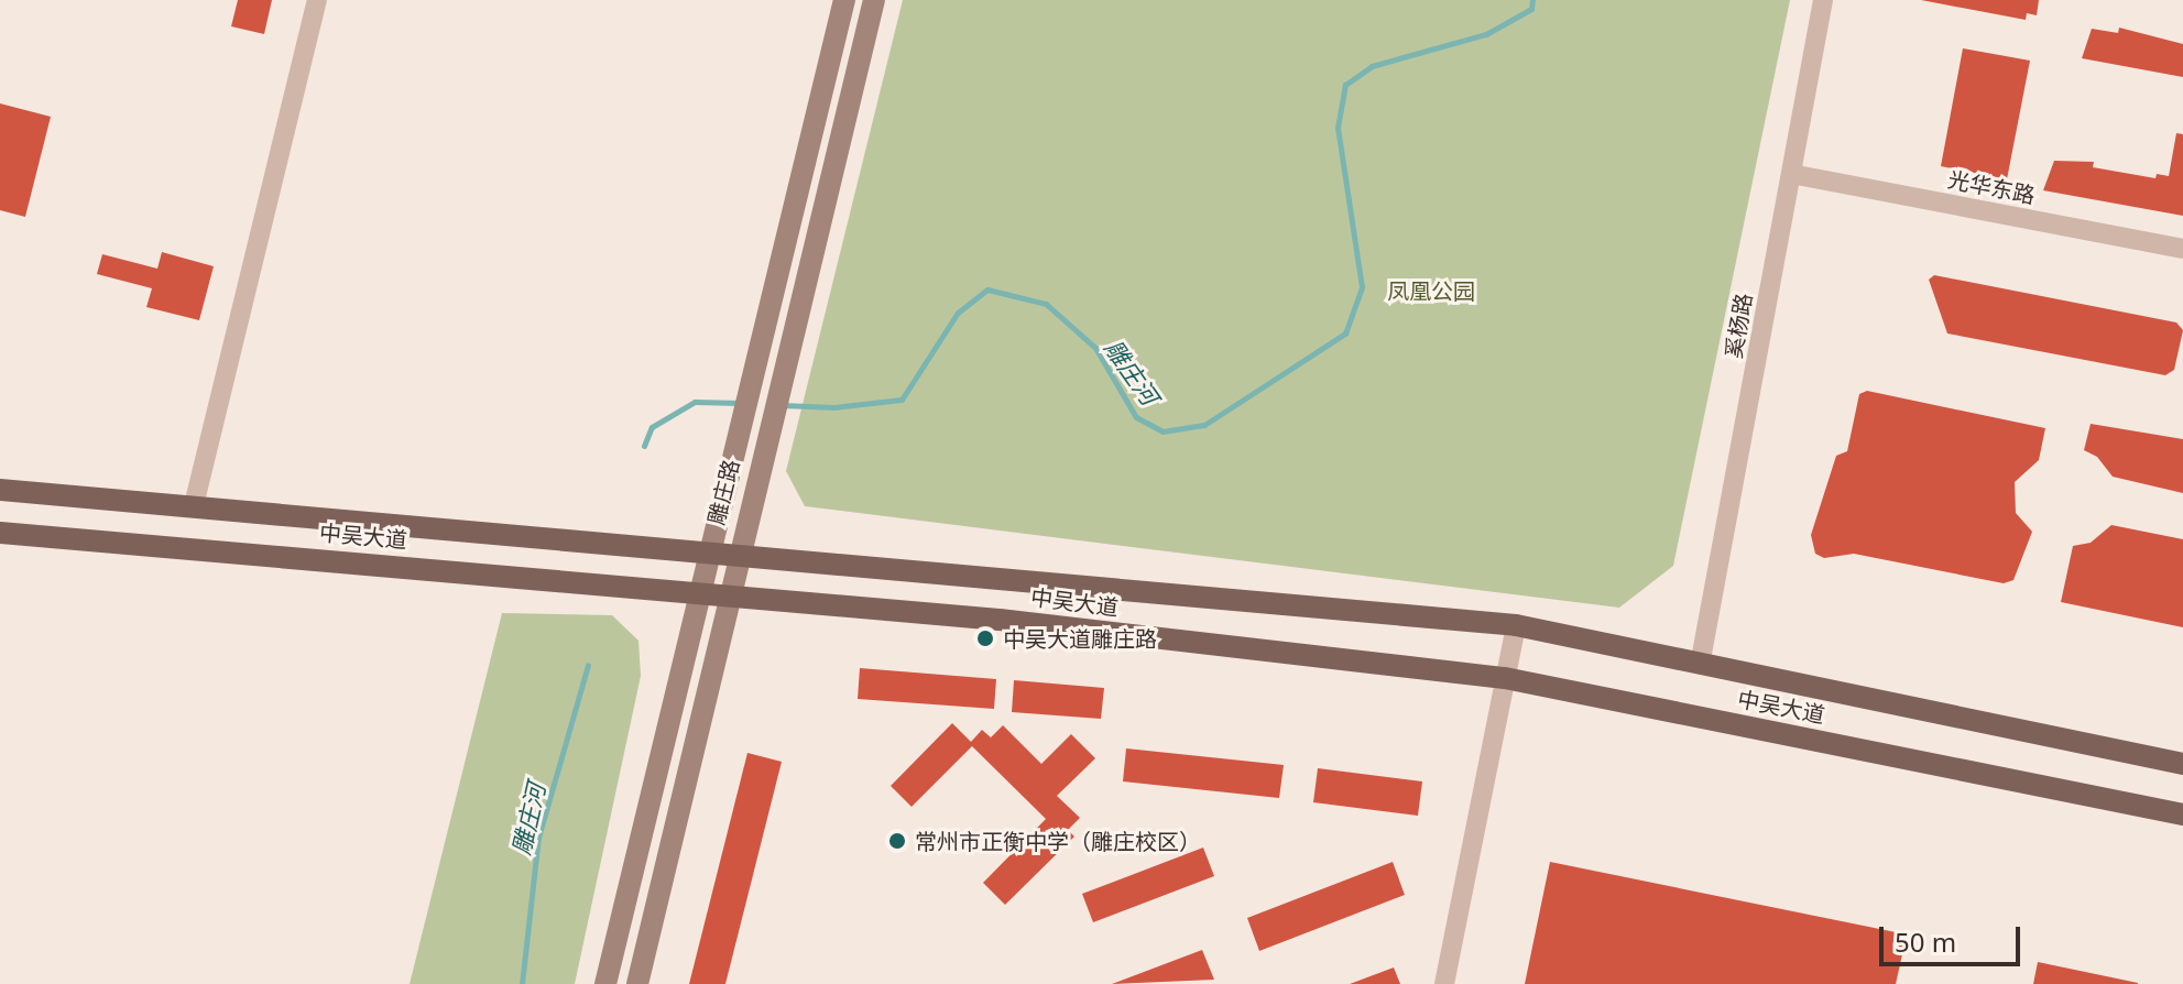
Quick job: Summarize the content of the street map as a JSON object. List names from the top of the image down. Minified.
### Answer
{"streets":{"main road":["雕庄路","中吴大道"],"street":["光华东路","奚杨路"]},"crossings":[["光华东路","奚杨路"],["奚杨路","中吴大道"],["雕庄路","中吴大道"]],"water":["雕庄河"],"parks":["凤凰公园"],"places":["中吴大道雕庄路","常州市正衡中学（雕庄校区）"],"scale_bar":"50 m"}
